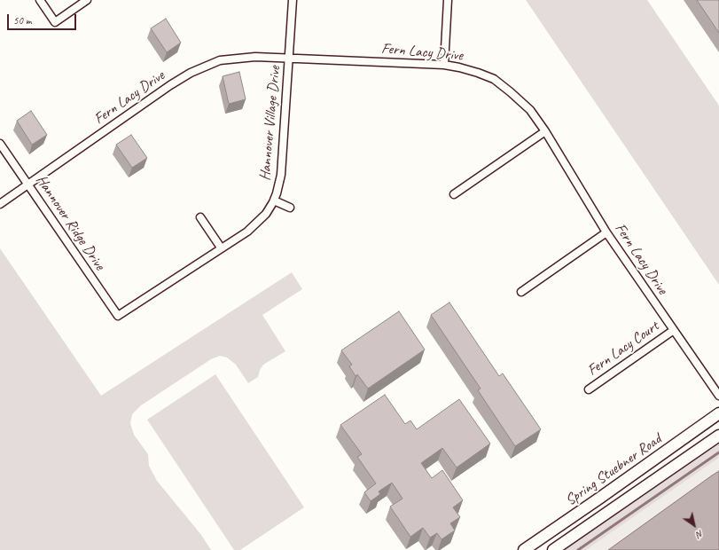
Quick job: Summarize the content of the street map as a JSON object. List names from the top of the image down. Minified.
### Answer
{"streets":{"main road":["Spring Stuebner Road"],"street":["Fern Lacy Drive","Hannover Village Drive","Hannover Ridge Drive","Fern Lacy Court"]},"crossings":[["Fern Lacy Drive","Hannover Village Drive"],["Fern Lacy Drive","Hannover Ridge Drive"],["Fern Lacy Drive","Fern Lacy Court"],["Hannover Village Drive","Hannover Ridge Drive"]],"scale_bar":"50 m","north":"bottom right"}
